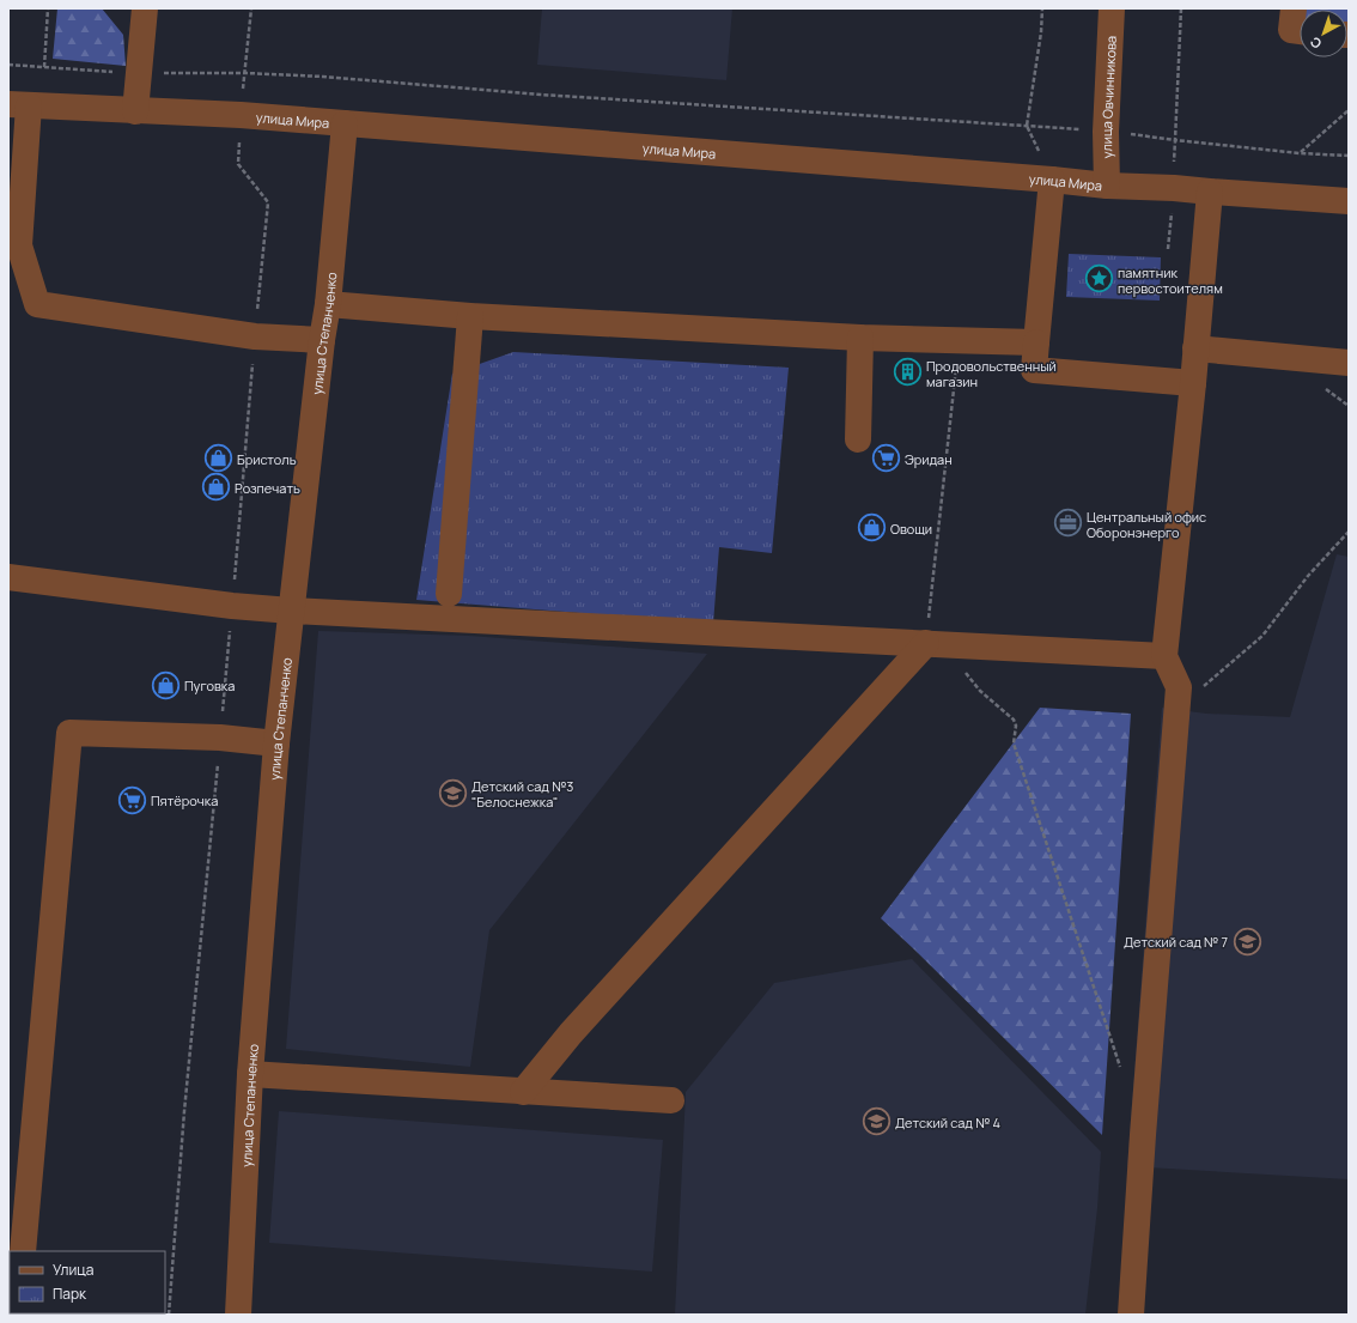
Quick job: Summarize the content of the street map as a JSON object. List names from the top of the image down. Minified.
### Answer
{"streets":{"street":["улица Овчинникова","улица Мира","улица Степанченко"]},"crossings":[["улица Овчинникова","улица Мира"],["улица Мира","улица Степанченко"]],"places":{"place":["памятник первостоителям"],"building":["Продовольственный магазин"],"shop":["Бристоль","Розпечать","Овощи","Пуговка"],"supermarket":["Эридан","Пятёрочка"],"office":["Центральный офис Оборонэнерго"],"school or university":["Детский сад №3 \"Белоснежка\"","Детский сад № 7","Детский сад № 4"]},"legend":["Улица","Парк"],"north":"bottom left"}
